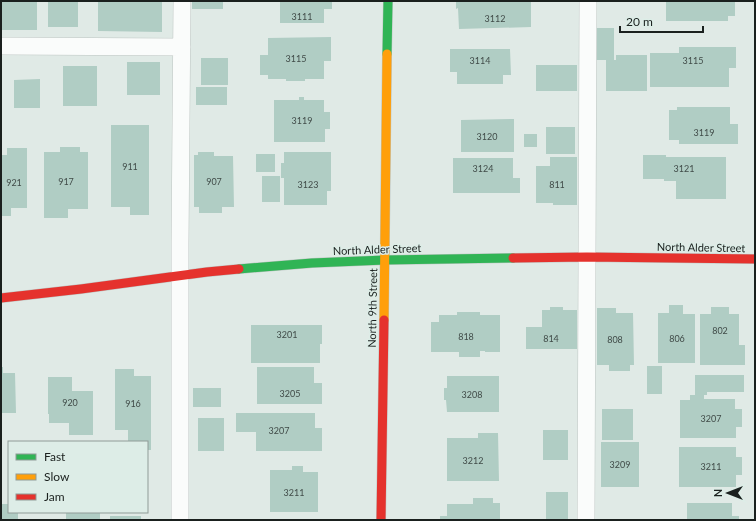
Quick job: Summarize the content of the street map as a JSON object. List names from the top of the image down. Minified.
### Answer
{"streets":{"street":["North Alder Street","North 9th Street"]},"crossings":[["North Alder Street","North 9th Street"]],"house_numbers":["3111","3112","3115","3114","3115","3119","3119","3120","911","3124","3121","917","907","921","3123","811","802","3201","818","814","806","808","3205","3208","920","916","3207","3207","3212","3209","3211","3211"],"legend":["Fast","Slow","Jam"],"scale_bar":"20 m","north":"left"}
